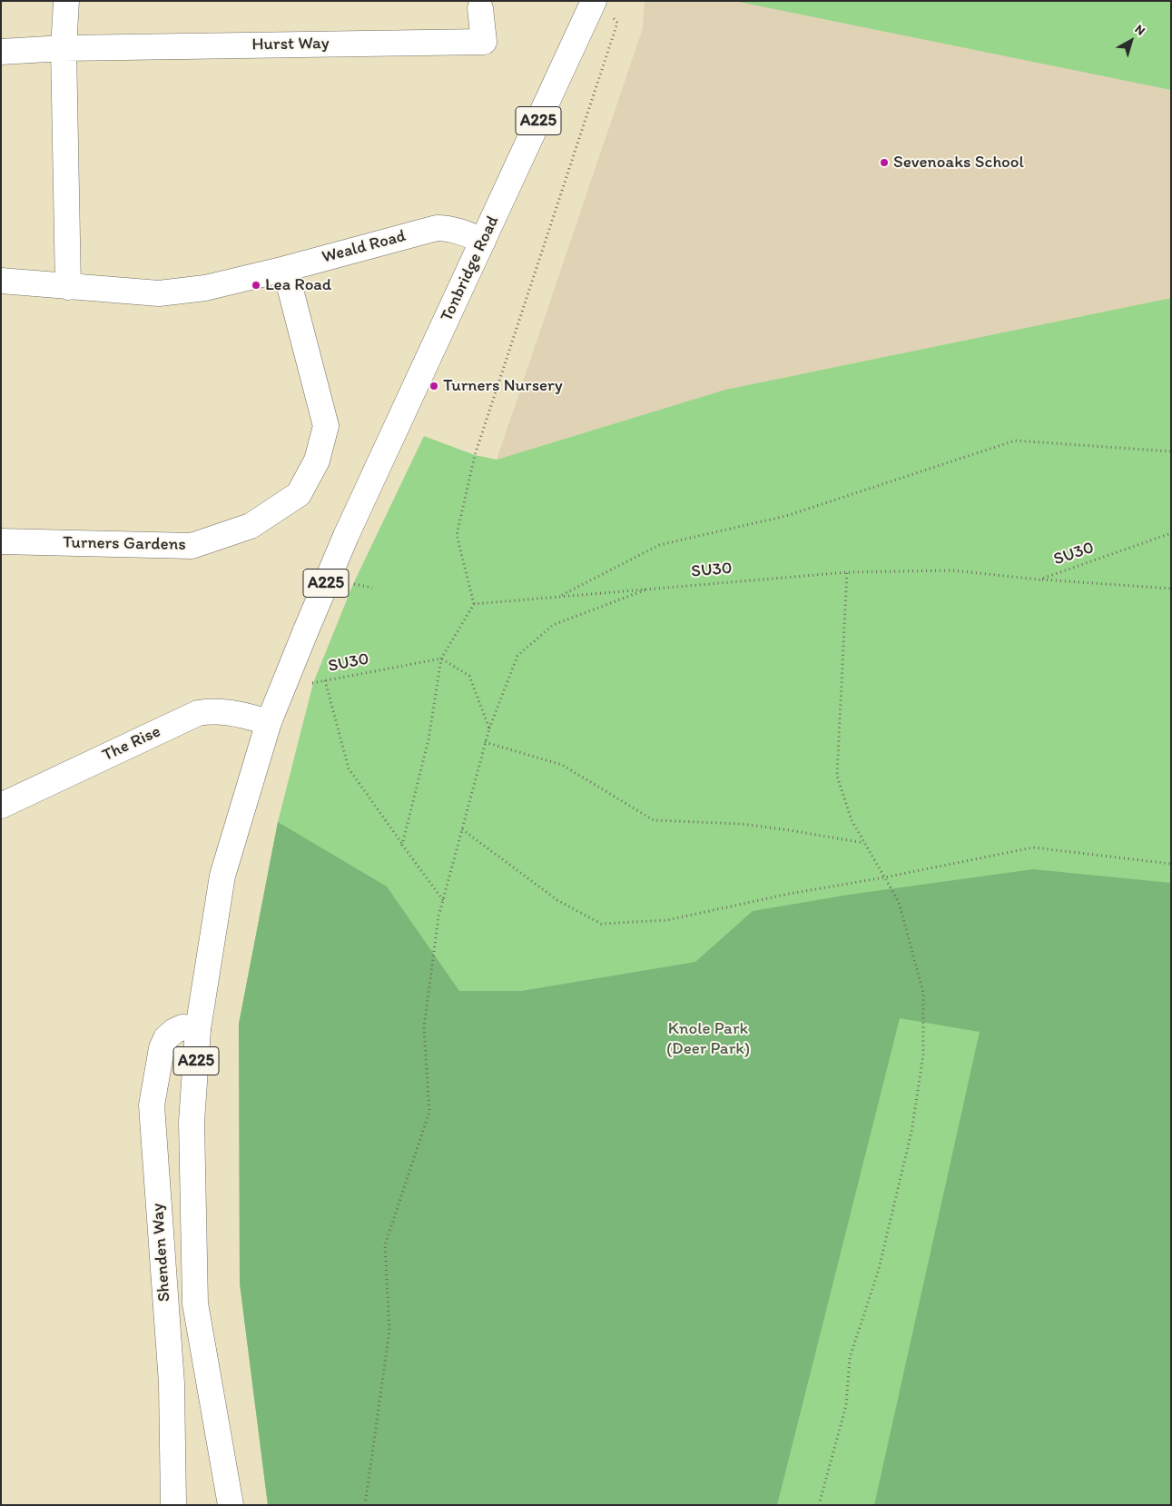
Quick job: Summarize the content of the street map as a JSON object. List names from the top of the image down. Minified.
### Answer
{"streets":{"street":["Hurst Way","A225","Weald Road","Tonbridge Road","Turners Gardens","The Rise","Shenden Way"],"path":["SU30"]},"crossings":[["A225","Tonbridge Road"],["A225","SU30"],["A225","The Rise"],["A225","Shenden Way"],["Weald Road","Tonbridge Road"],["Weald Road","Turners Gardens"],["Tonbridge Road","SU30"]],"parks":["Knole Park (Deer Park)"],"places":["Sevenoaks School","Lea Road","Turners Nursery"],"north":"top right"}
